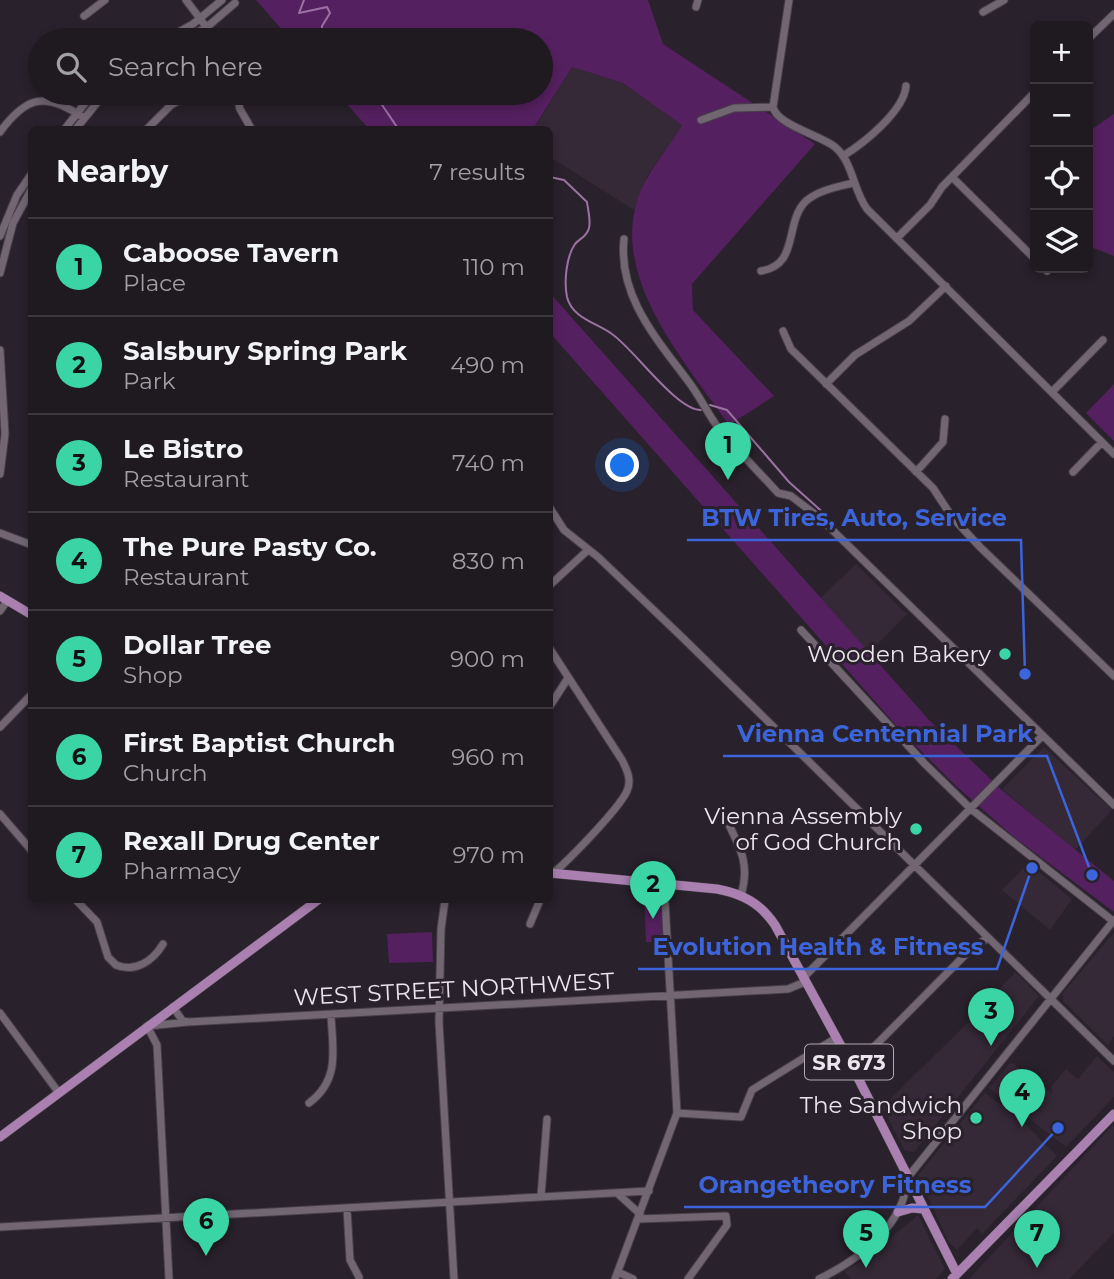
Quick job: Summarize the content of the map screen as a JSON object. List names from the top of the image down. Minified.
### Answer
{"streets":{"main road":["SR 673"],"street":["WEST STREET NORTHWEST"]},"crossings":[["WEST STREET NORTHWEST","SR 673"]],"places":["Wooden Bakery","BTW Tires, Auto, Service","Vienna Assembly of God Church","Evolution Health & Fitness","Vienna Centennial Park","The Sandwich Shop","Orangetheory Fitness"],"page":{"map_buttons":["+","−"],"search":"Search here","heading":["Nearby","7 results"],"list":[{"mark":"1","name":"Caboose Tavern","note":"Place","value":"110 m"},{"mark":"2","name":"Salsbury Spring Park","note":"Park","value":"490 m"},{"mark":"3","name":"Le Bistro","note":"Restaurant","value":"740 m"},{"mark":"4","name":"The Pure Pasty Co.","note":"Restaurant","value":"830 m"},{"mark":"5","name":"Dollar Tree","note":"Shop","value":"900 m"},{"mark":"6","name":"First Baptist Church","note":"Church","value":"960 m"},{"mark":"7","name":"Rexall Drug Center","note":"Pharmacy","value":"970 m"}],"pins":["1","2","3","4","6","5","7"]}}
